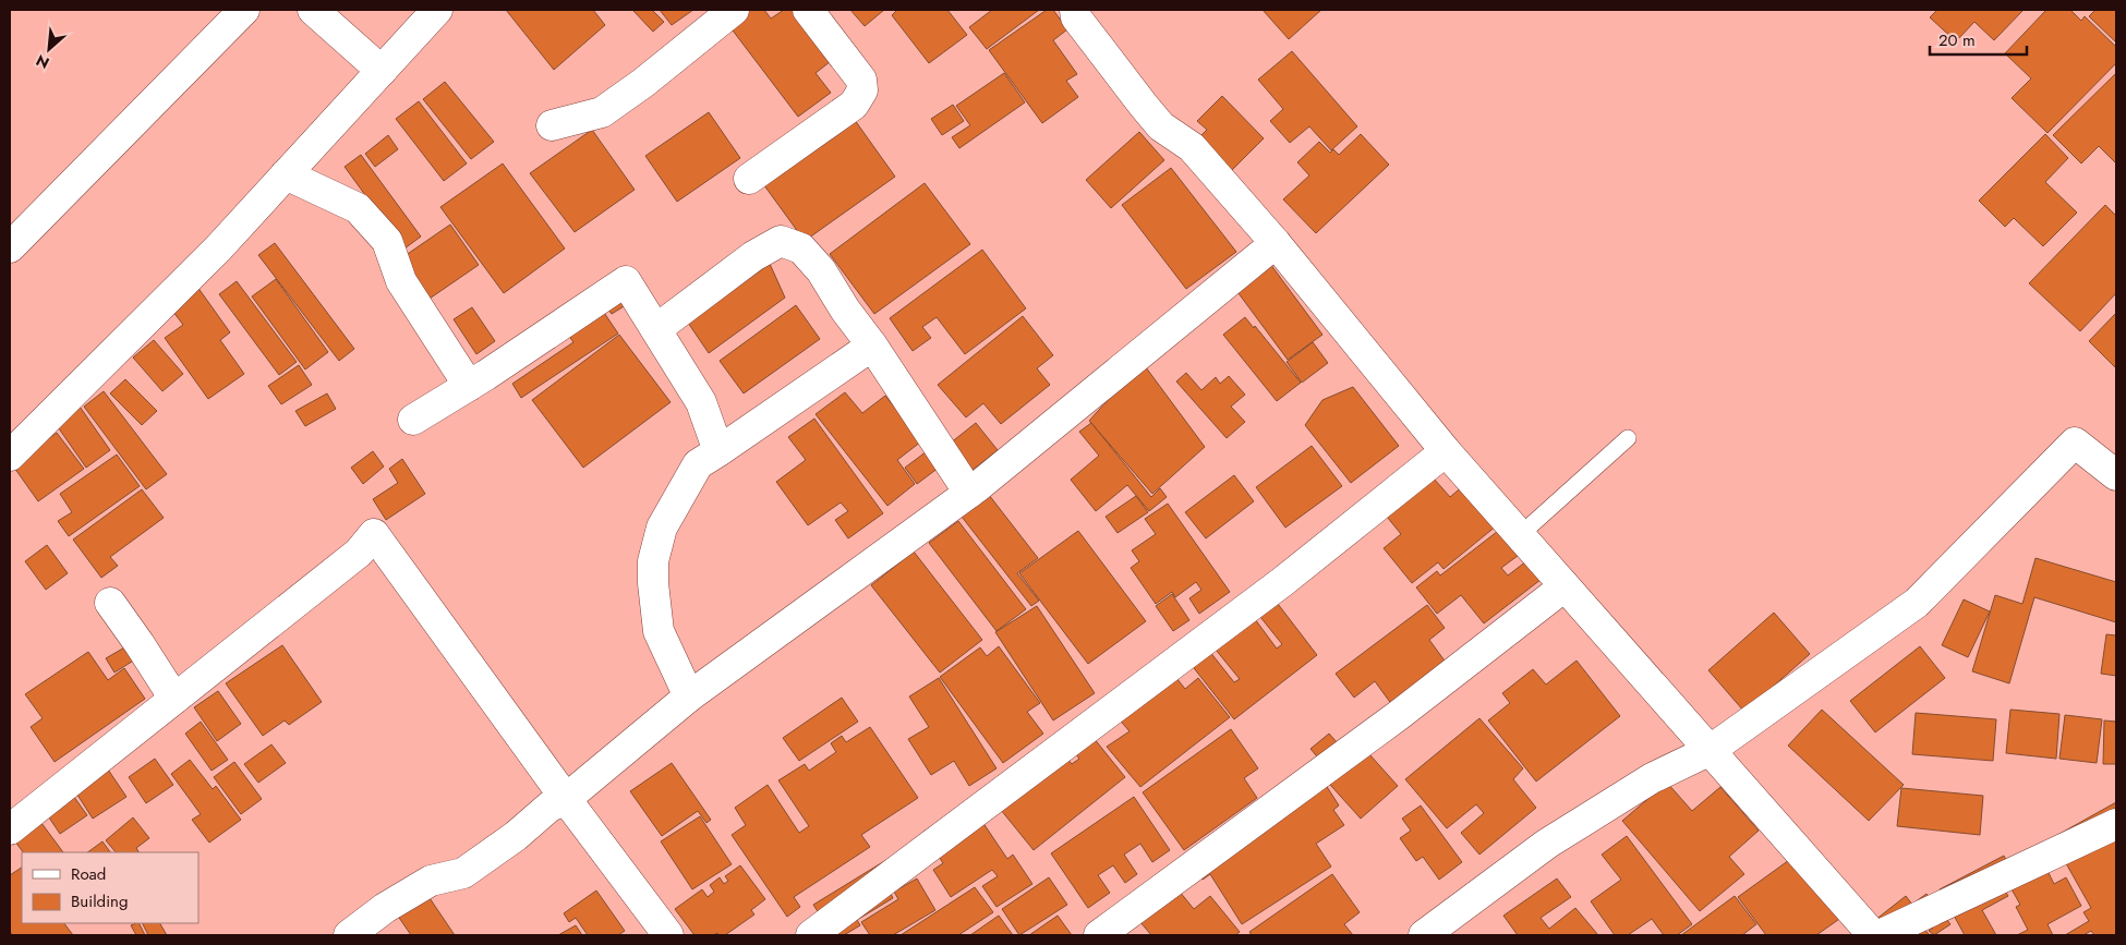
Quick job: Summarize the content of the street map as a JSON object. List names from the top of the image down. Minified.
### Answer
{"legend":["Road","Building"],"scale_bar":"20 m","north":"bottom left"}
